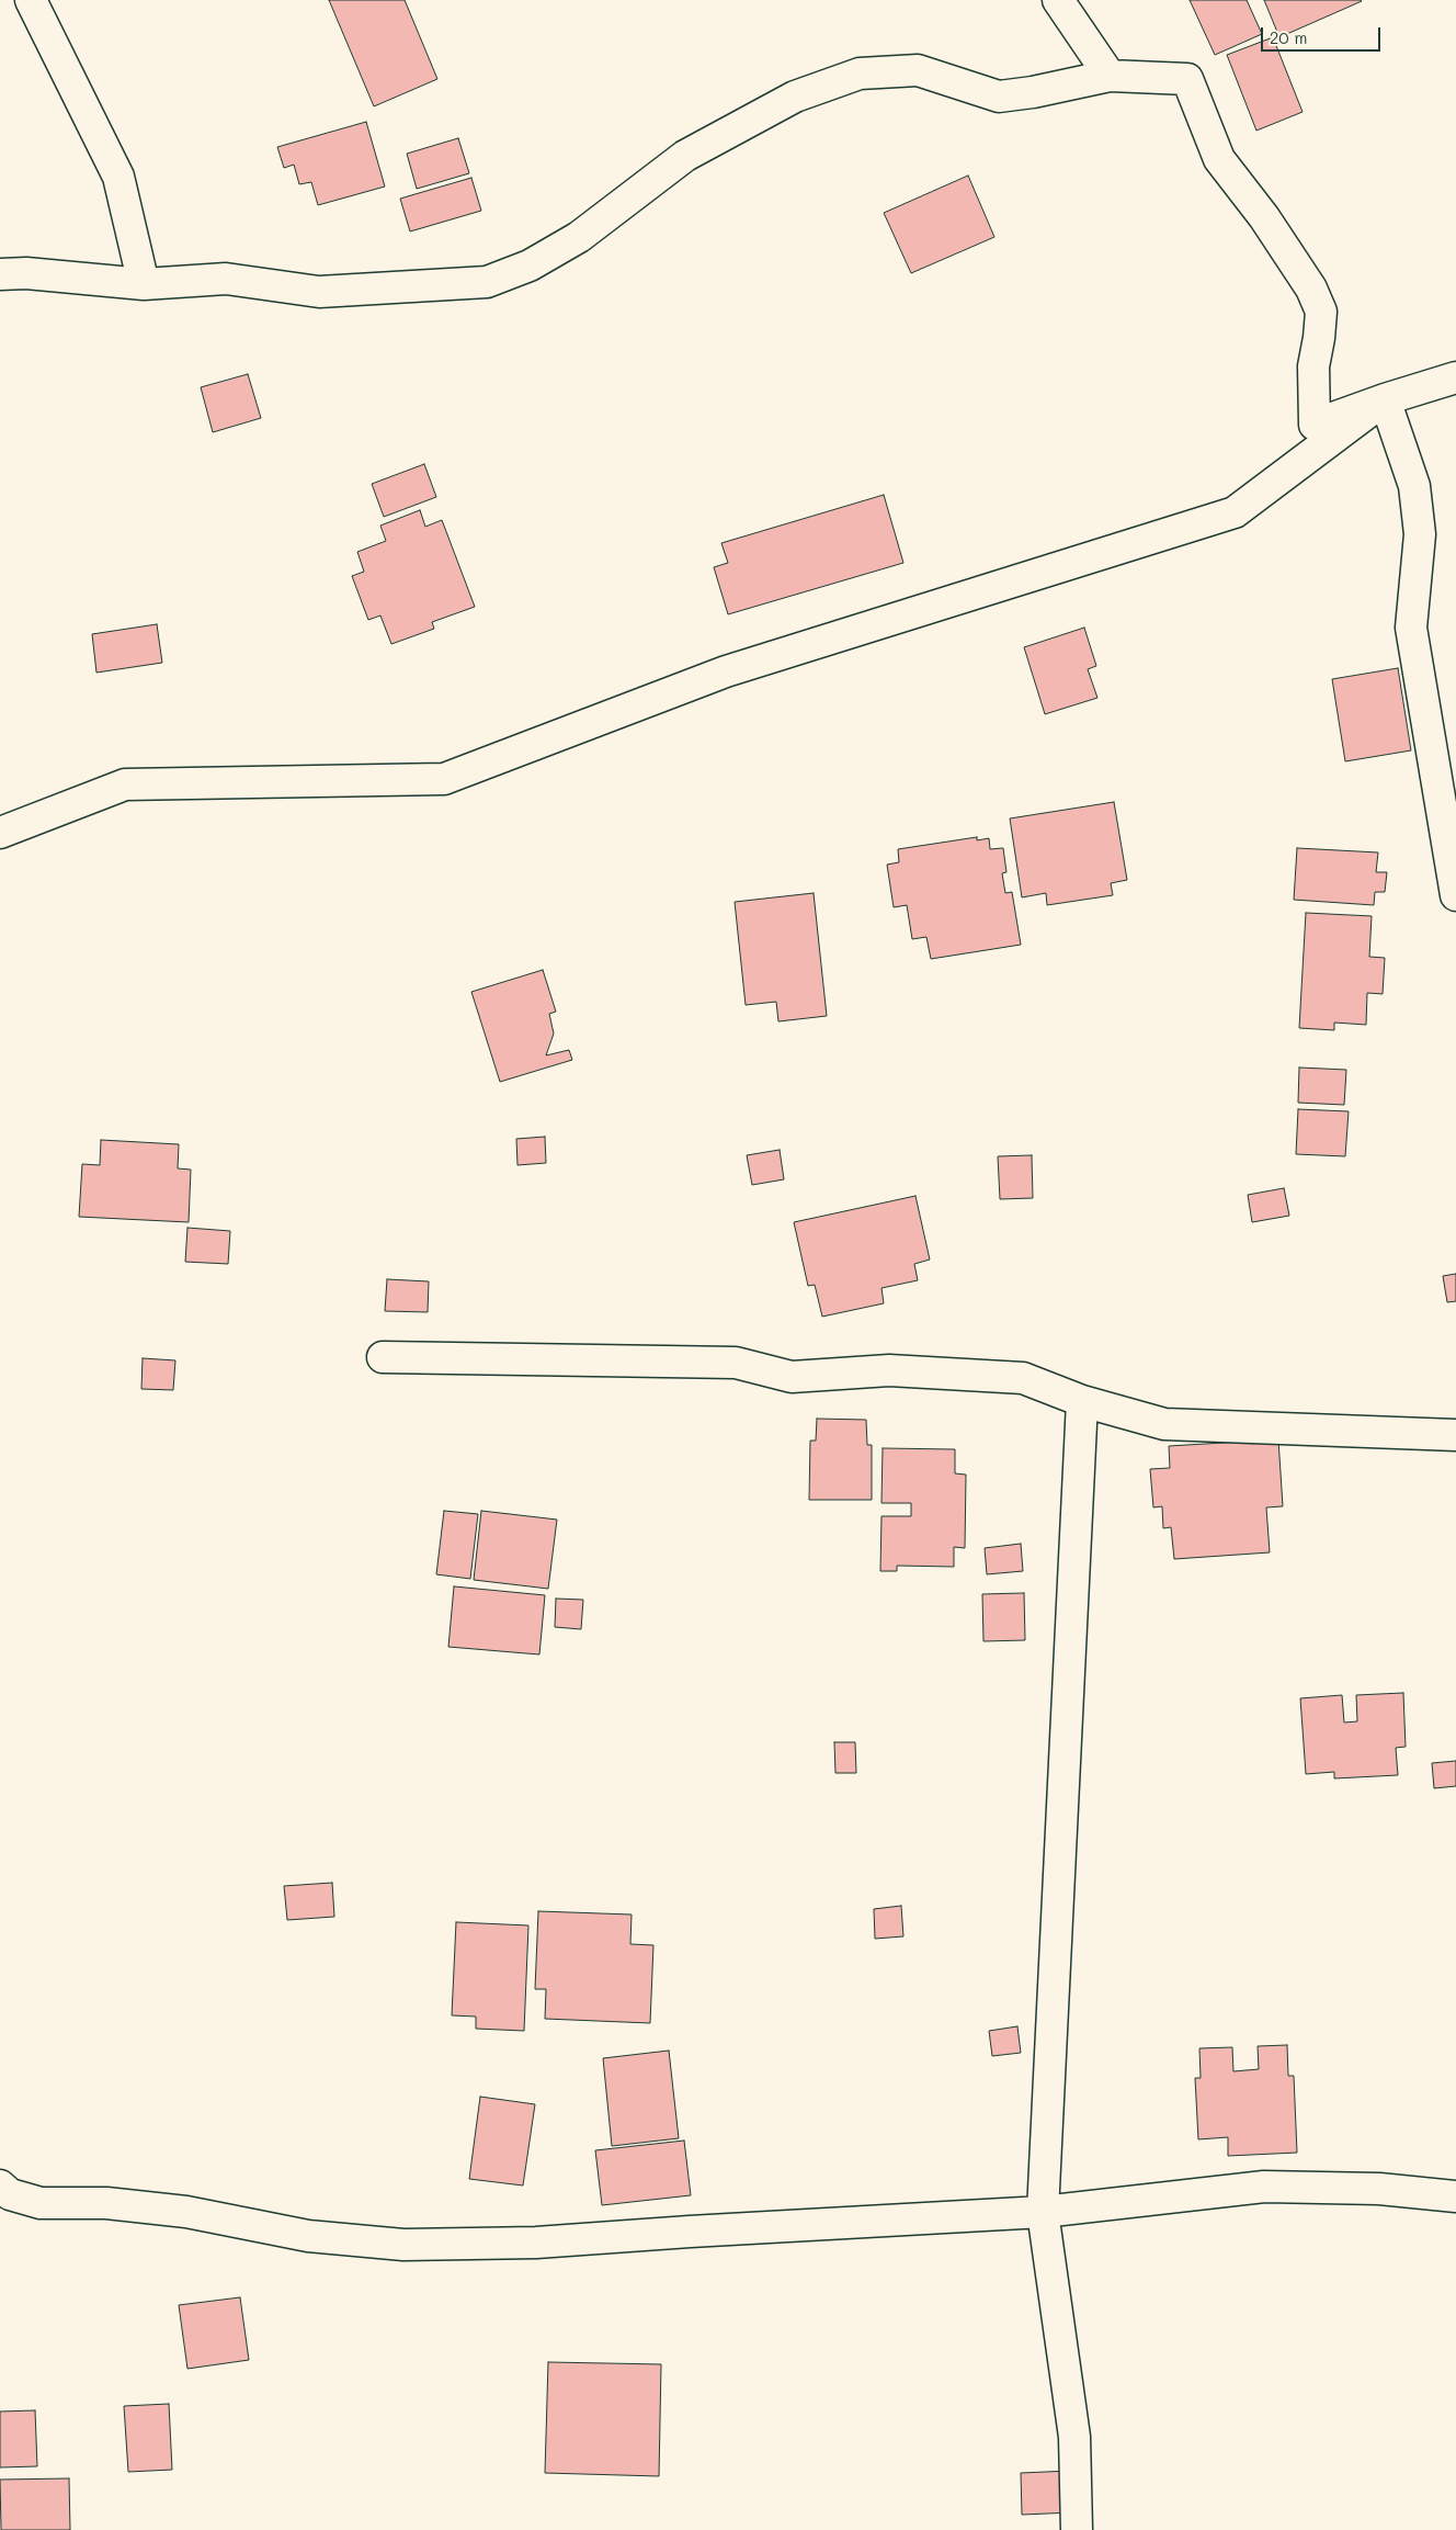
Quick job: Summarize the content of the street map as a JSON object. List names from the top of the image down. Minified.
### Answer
{"scale_bar":"20 m"}
